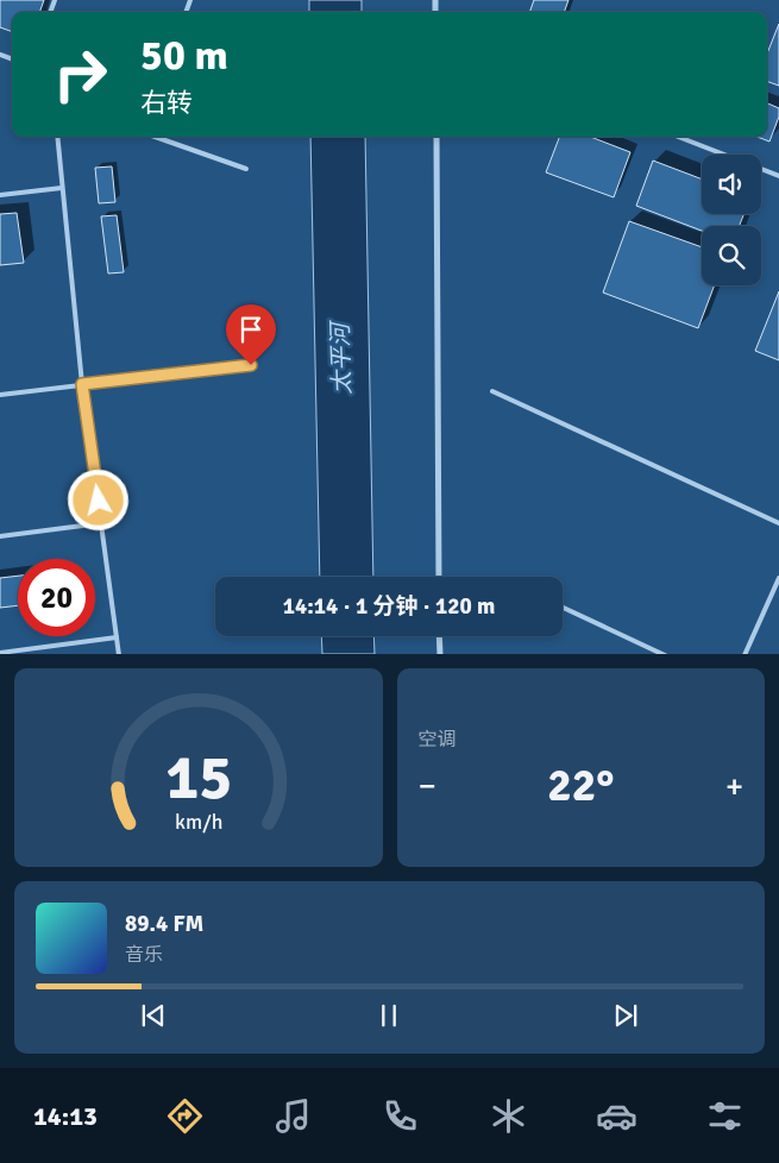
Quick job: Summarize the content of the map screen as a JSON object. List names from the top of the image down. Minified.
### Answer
{"water":["太平河"],"page":{"turn":["50 m","右转"],"limit":"20","trip":"14:14 · 1 分钟 · 120 m","tile":"空调","heat":["−","22°","+"],"song":["89.4 FM","音乐"],"tabs":"14:13","gauge":["15","km/h"]}}
